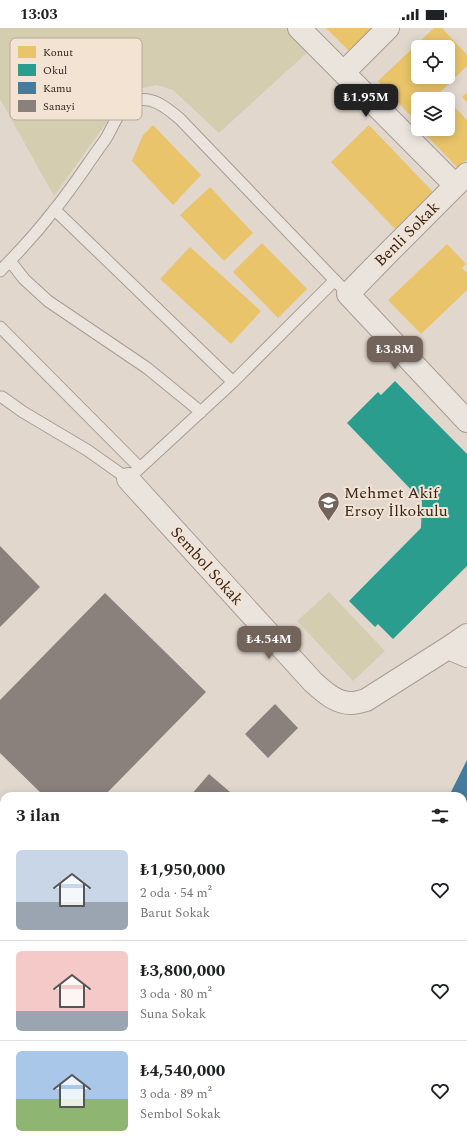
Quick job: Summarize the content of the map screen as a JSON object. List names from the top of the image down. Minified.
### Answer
{"streets":{"street":["Benli Sokak","Sembol Sokak"]},"places":{"school or university":["Mehmet Akif Ersoy İlkokulu"]},"legend":["Konut","Okul","Kamu","Sanayi"],"page":{"status":"13:03","price":["₺1.95M","₺3.8M","₺4.54M"],"heading":"3 ilan","list":[{"name":"₺1,950,000","note":"2 oda · 54 m² · Barut Sokak"},{"name":"₺3,800,000","note":"3 oda · 80 m² · Suna Sokak"},{"name":"₺4,540,000","note":"3 oda · 89 m² · Sembol Sokak"}]}}
